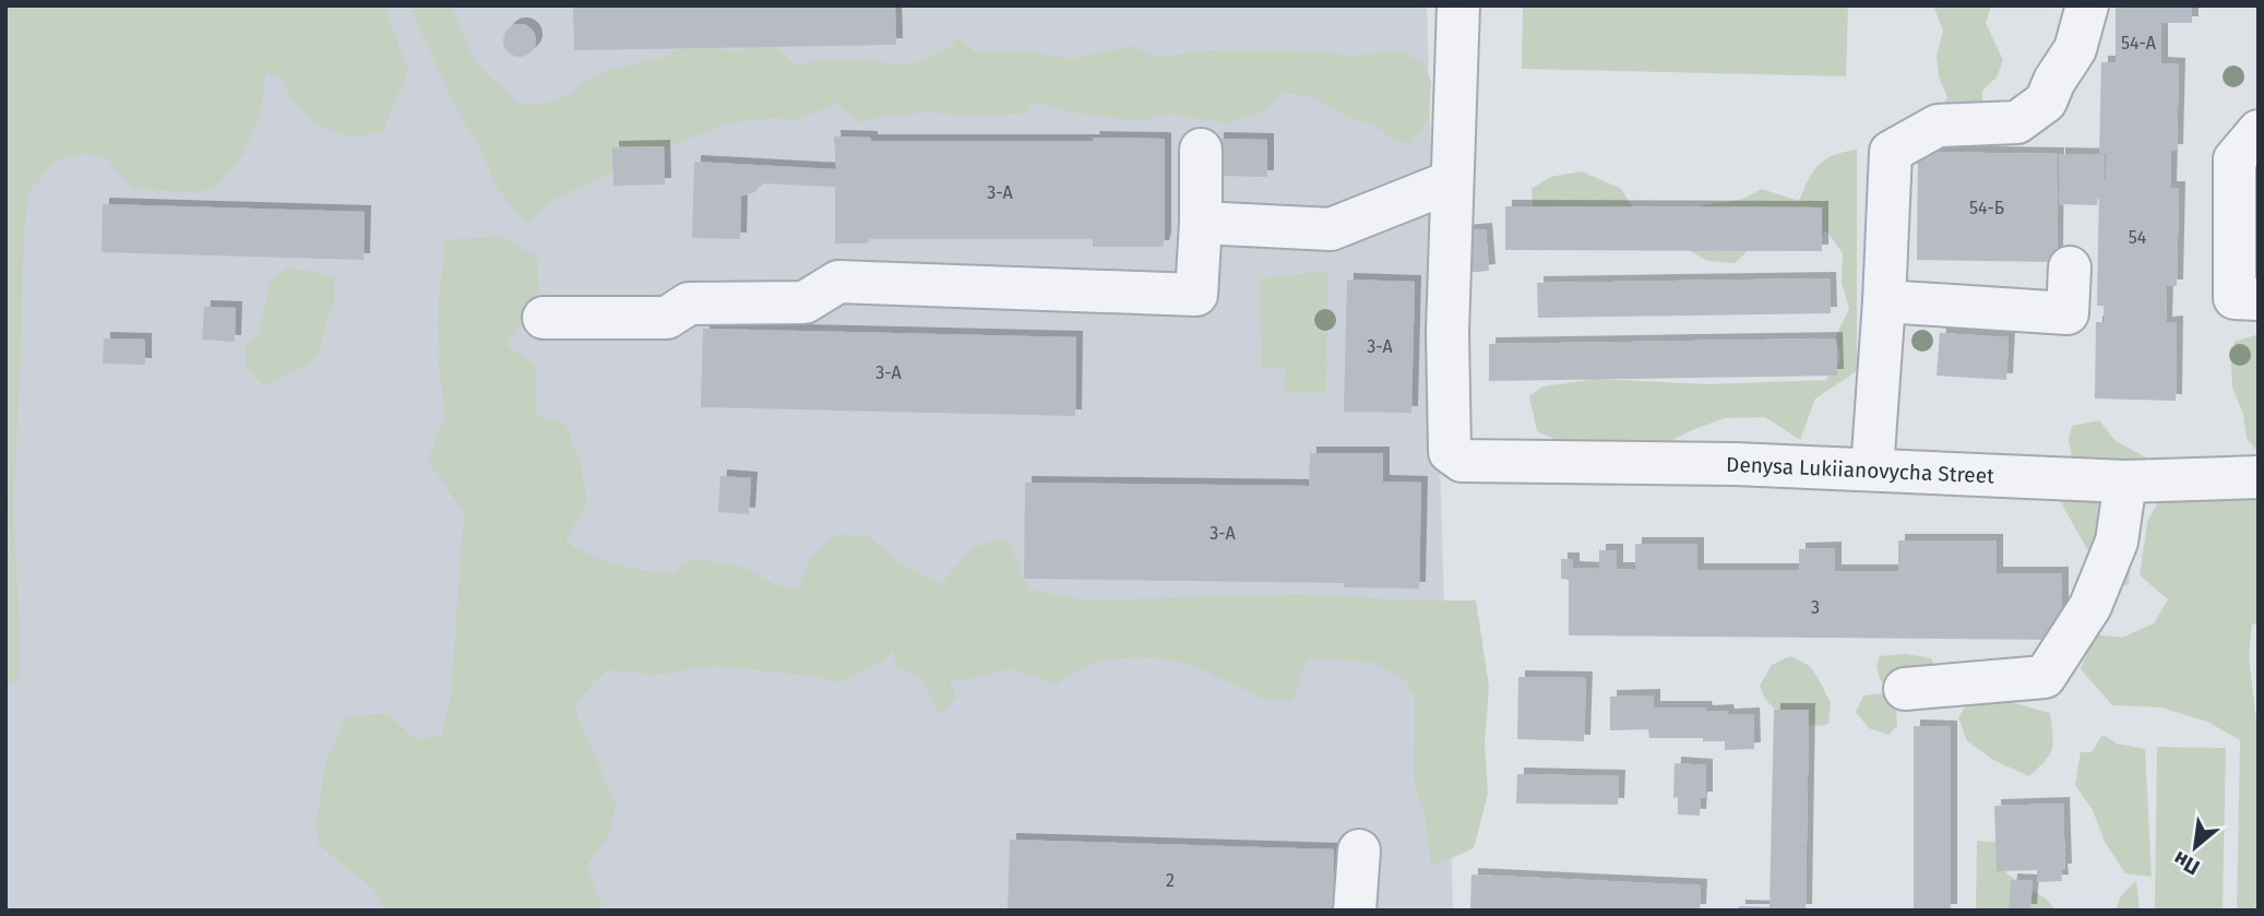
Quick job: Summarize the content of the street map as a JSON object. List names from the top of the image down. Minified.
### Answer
{"streets":{"street":["Denysa Lukiianovycha Street"]},"house_numbers":["54-А","3-А","54-Б","54","3-А","3-А","3-А","3","2"],"north":"bottom left"}
